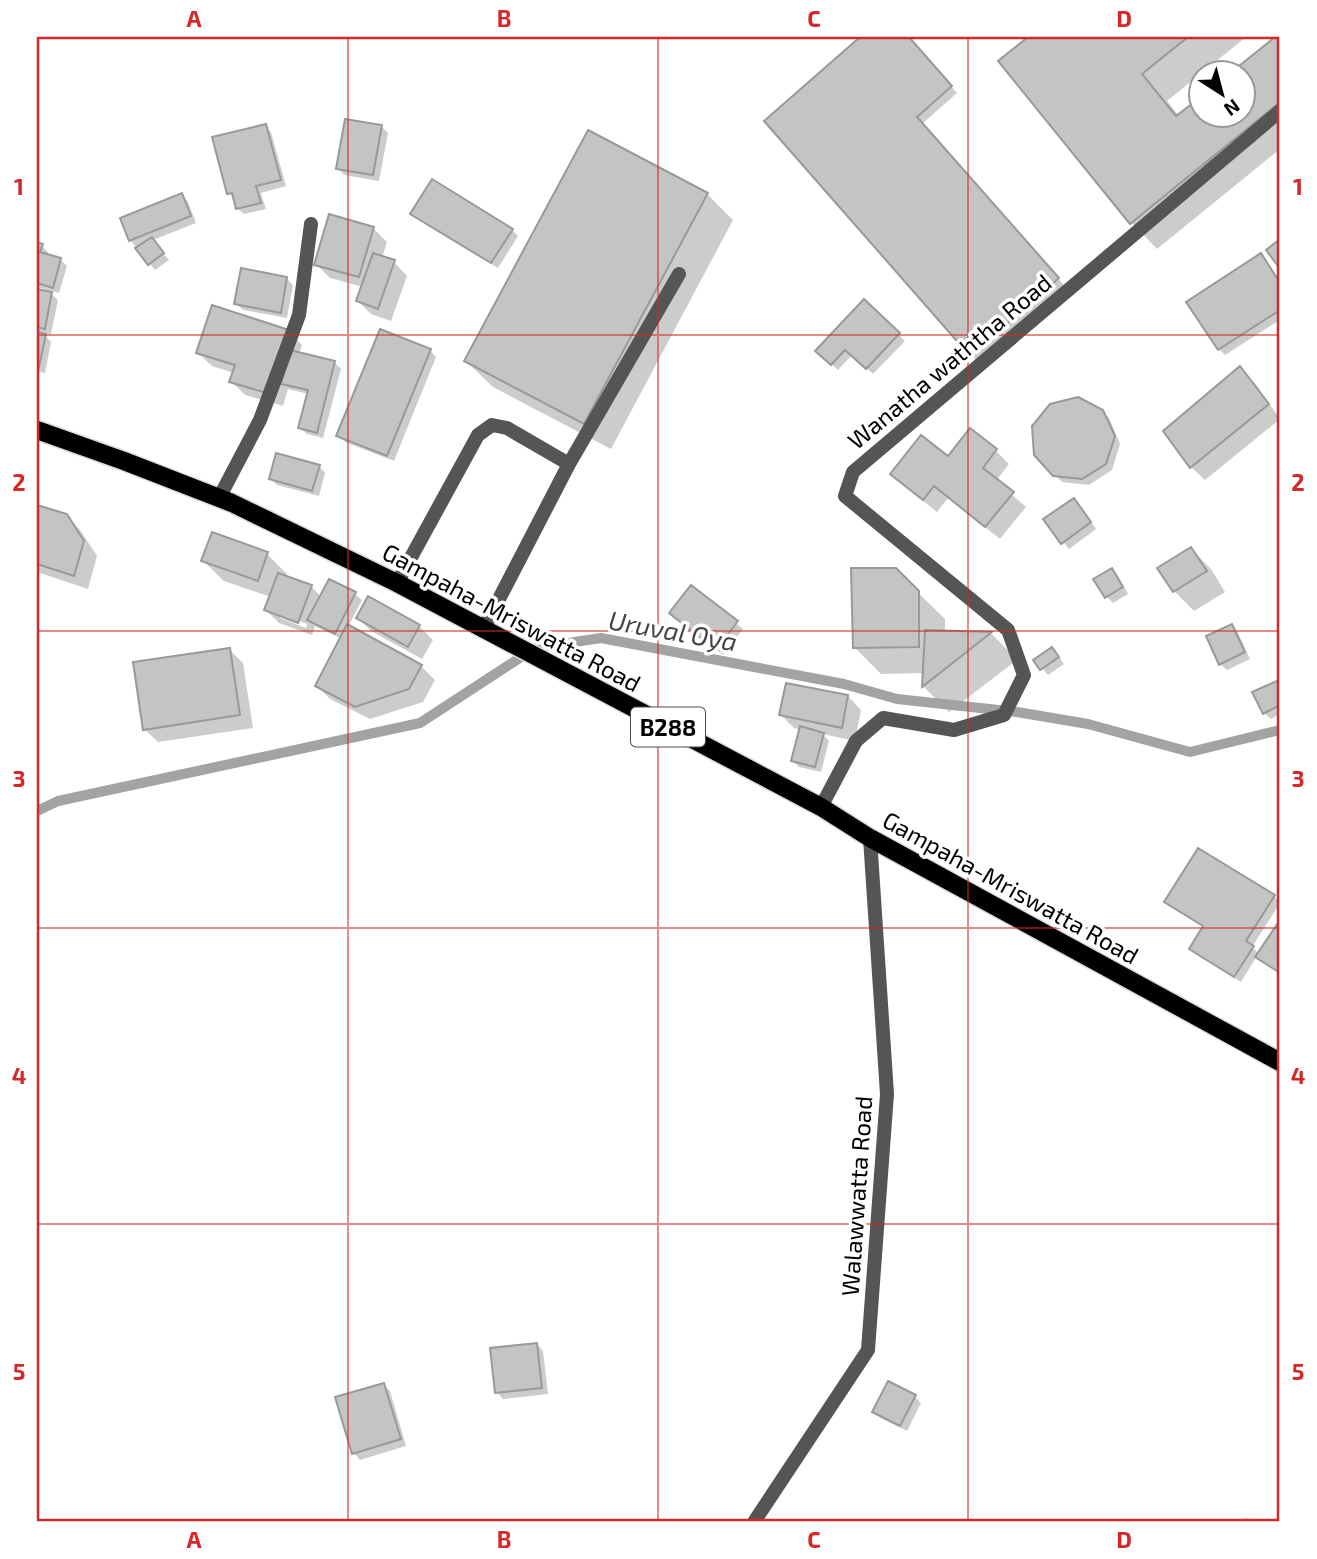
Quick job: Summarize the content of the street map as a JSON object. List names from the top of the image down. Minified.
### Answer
{"streets":{"main road":["Gampaha-Mriswatta Road","B288"],"street":["Wanatha waththa Road","Walawwatta Road"]},"crossings":[["Wanatha waththa Road","Gampaha-Mriswatta Road"],["Gampaha-Mriswatta Road","Walawwatta Road"]],"water":["Uruval Oya"],"north":"bottom right","grid":{"columns":["A","B","C","D"],"rows":["1","2","3","4","5"]}}
